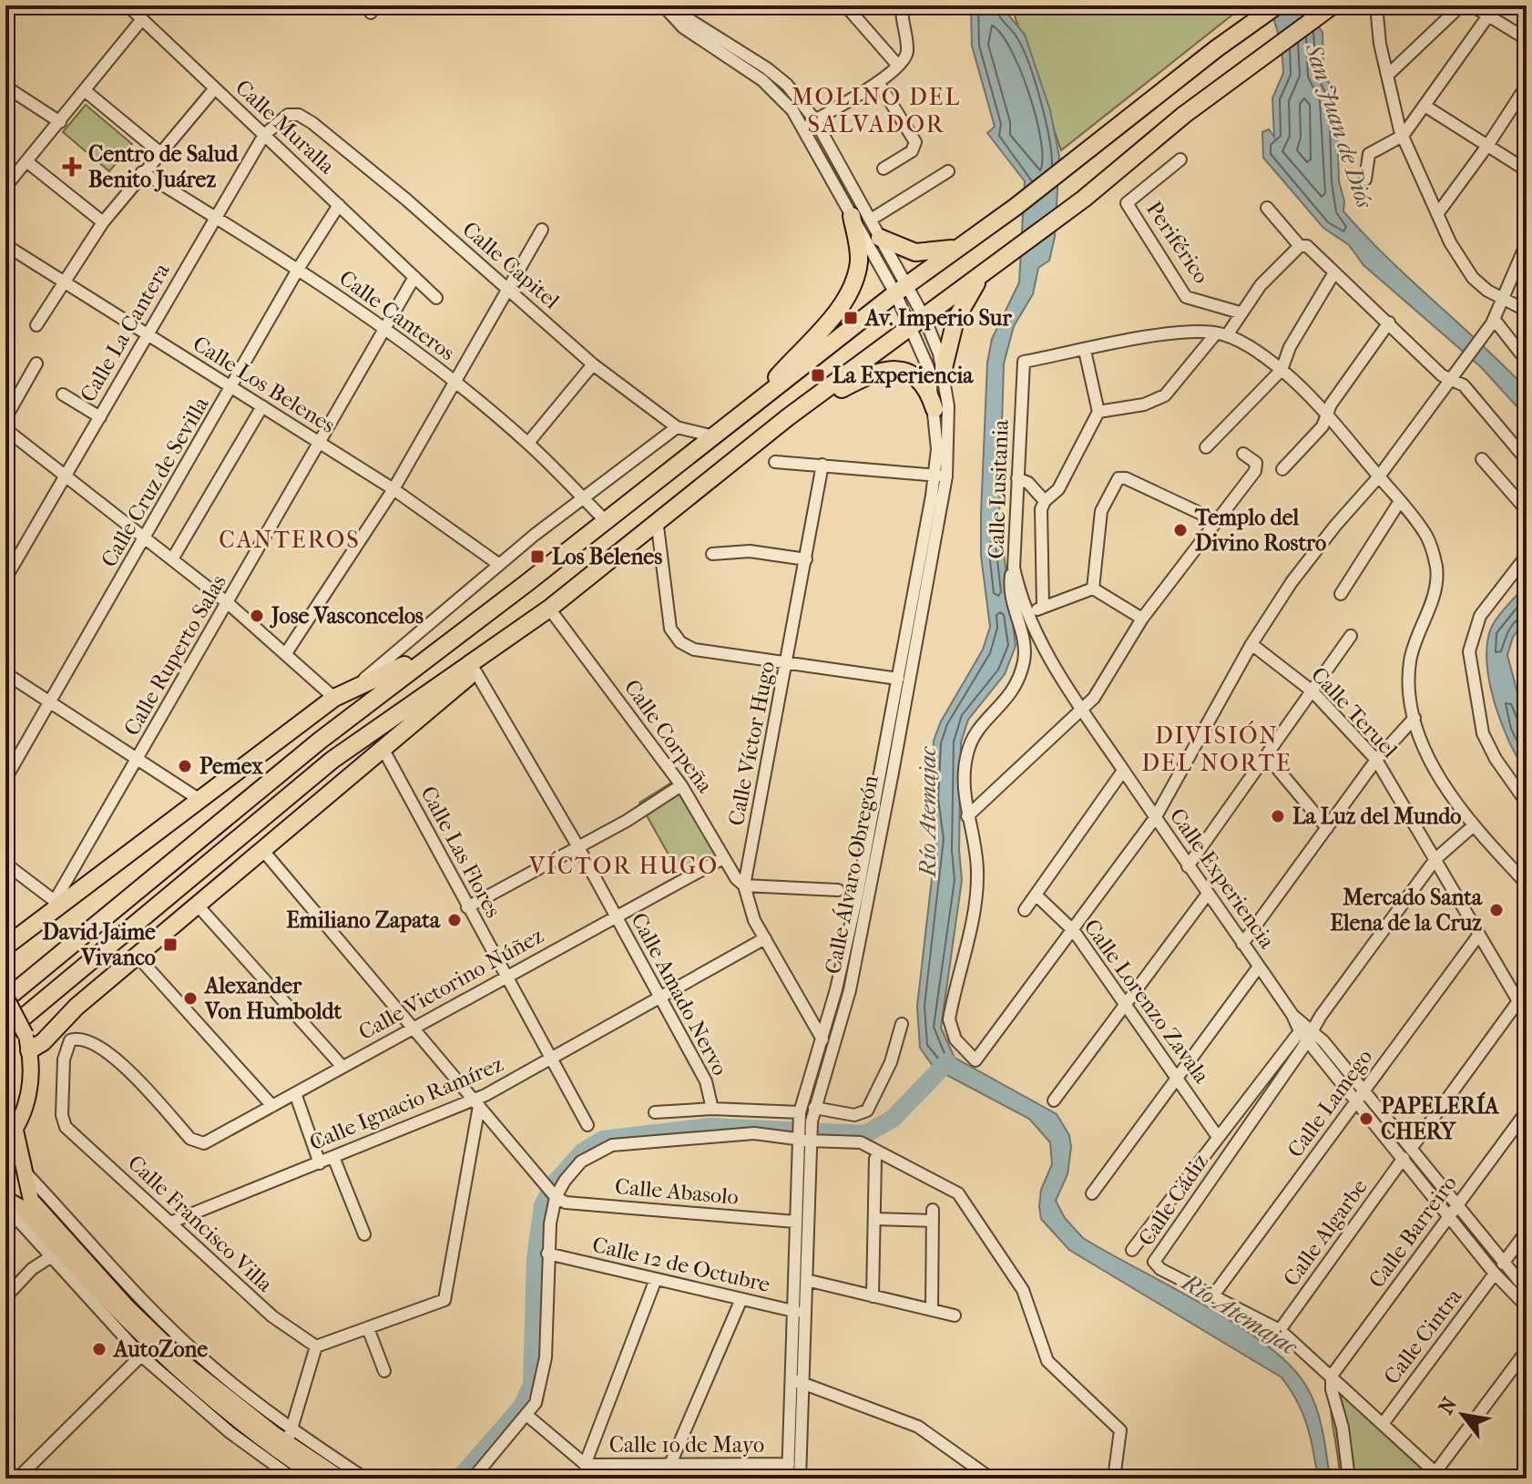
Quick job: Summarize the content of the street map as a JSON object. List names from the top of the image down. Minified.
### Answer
{"streets":{"street":["Calle Muralla","Periférico","Calle Capitel","Calle Canteros","Calle La Cantera","Calle Los Belenes","Calle Cruz de Sevilla","Calle Lusitania","Calle Ruperto Salas","Calle Teruel","Calle Corpeña","Calle Víctor Hugo","Calle Las Flores","Calle Álvaro Obregón","Calle Experiencia","Calle Victorino Núñez","Calle Amado Nervo","Calle Lorenzo Zavala","Calle Ignacio Ramírez","Calle Lamego","Calle Abasolo","Calle Cádiz","Calle Francisco Villa","Calle Barreiro","Calle Algarbe","Calle 12 de Octubre","Calle Cintra","Calle 1o de Mayo"]},"crossings":[["Calle Muralla","Calle La Cantera"],["Calle Muralla","Calle Cruz de Sevilla"],["Calle Muralla","Calle Ruperto Salas"],["Calle Capitel","Calle La Cantera"],["Calle Canteros","Calle La Cantera"],["Calle Canteros","Calle Cruz de Sevilla"],["Calle Canteros","Calle Ruperto Salas"],["Calle La Cantera","Calle Los Belenes"],["Calle Los Belenes","Calle Cruz de Sevilla"],["Calle Los Belenes","Calle Ruperto Salas"],["Calle Lusitania","Calle Experiencia"],["Calle Teruel","Calle Lamego"],["Calle Teruel","Calle Algarbe"],["Calle Corpeña","Calle Víctor Hugo"],["Calle Corpeña","Calle Victorino Núñez"],["Calle Víctor Hugo","Calle Álvaro Obregón"],["Calle Víctor Hugo","Calle Ignacio Ramírez"],["Calle Las Flores","Calle Victorino Núñez"],["Calle Las Flores","Calle Ignacio Ramírez"],["Calle Álvaro Obregón","Calle Abasolo"],["Calle Álvaro Obregón","Calle 12 de Octubre"],["Calle Álvaro Obregón","Calle 1o de Mayo"],["Calle Experiencia","Calle Lamego"],["Calle Experiencia","Calle Cádiz"],["Calle Experiencia","Calle Barreiro"],["Calle Experiencia","Calle Algarbe"],["Calle Experiencia","Calle Cintra"],["Calle Victorino Núñez","Calle Amado Nervo"],["Calle Victorino Núñez","Calle Francisco Villa"],["Calle Amado Nervo","Calle Ignacio Ramírez"],["Calle Ignacio Ramírez","Calle Francisco Villa"],["Calle Lamego","Calle Cádiz"],["Calle Cádiz","Calle Barreiro"],["Calle Cádiz","Calle Algarbe"],["Calle Cádiz","Calle Cintra"]],"districts":["MOLINO DEL SALVADOR","CANTEROS","DIVISIÓN DEL NORTE","VÍCTOR HUGO"],"water":["San Juan de Diós","Río Atemajac"],"places":{"health":["Centro de Salud Benito Juárez"],"transit":["Av. Imperio Sur","La Experiencia","Los Belenes","David Jaime Vivanco"],"other":["Templo del Divino Rostro","Jose Vasconcelos","Pemex","La Luz del Mundo","Mercado Santa Elena de la Cruz","Emiliano Zapata","Alexander Von Humboldt","PAPELERÍA CHERY","AutoZone"]},"north":"top left"}
